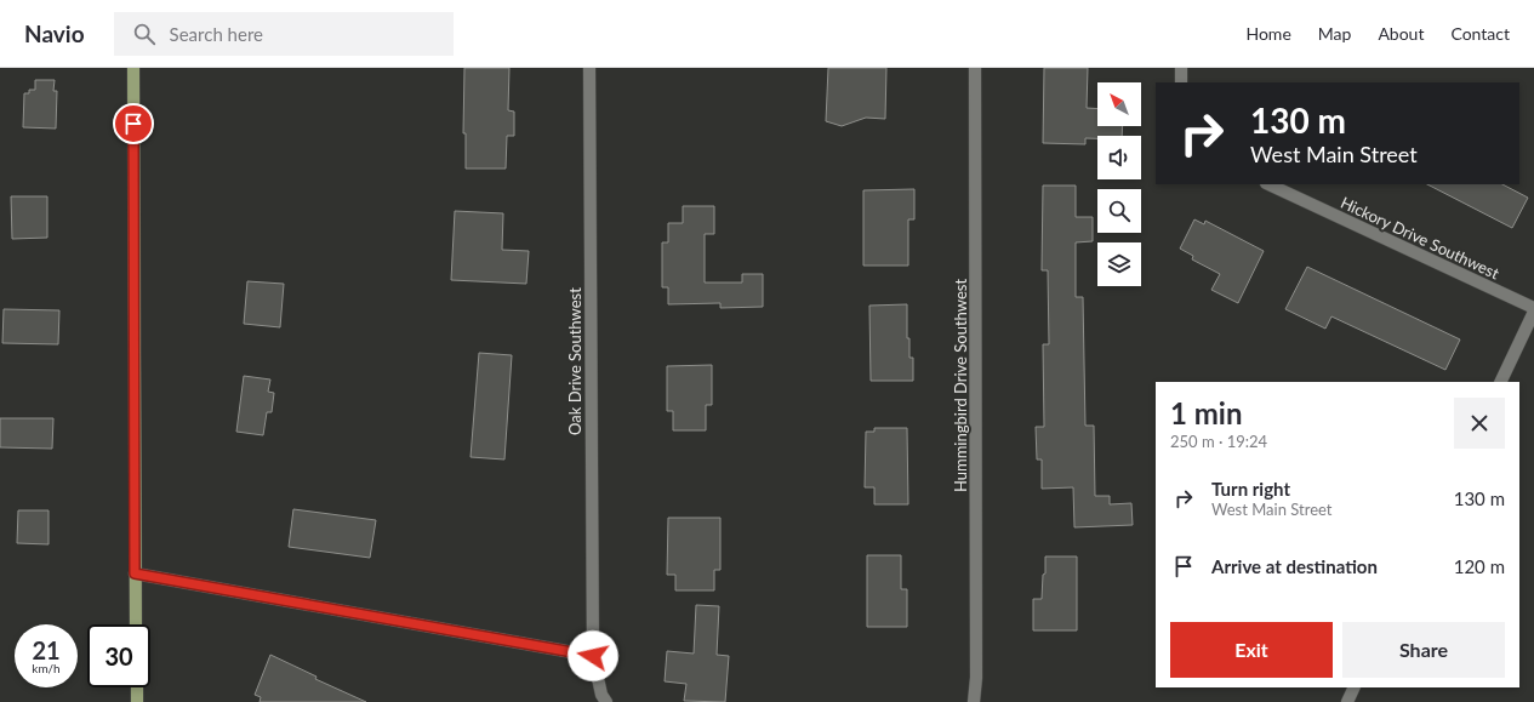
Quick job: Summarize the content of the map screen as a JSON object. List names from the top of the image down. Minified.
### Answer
{"streets":{"street":["Hickory Drive Southwest","Oak Drive Southwest","Hummingbird Drive Southwest"]},"north":"top left","page":{"header":"Navio","search":"Search here","nav":["Home","Map","About","Contact"],"turn":["130 m","West Main Street"],"heading":["1 min","250 m · 19:24"],"list":[{"name":"Turn right","note":"West Main Street","value":"130 m"},{"name":"Arrive at destination","value":"120 m"}],"buttons":["Exit","Share"],"speed":"21 km/h","limit":"30"}}
